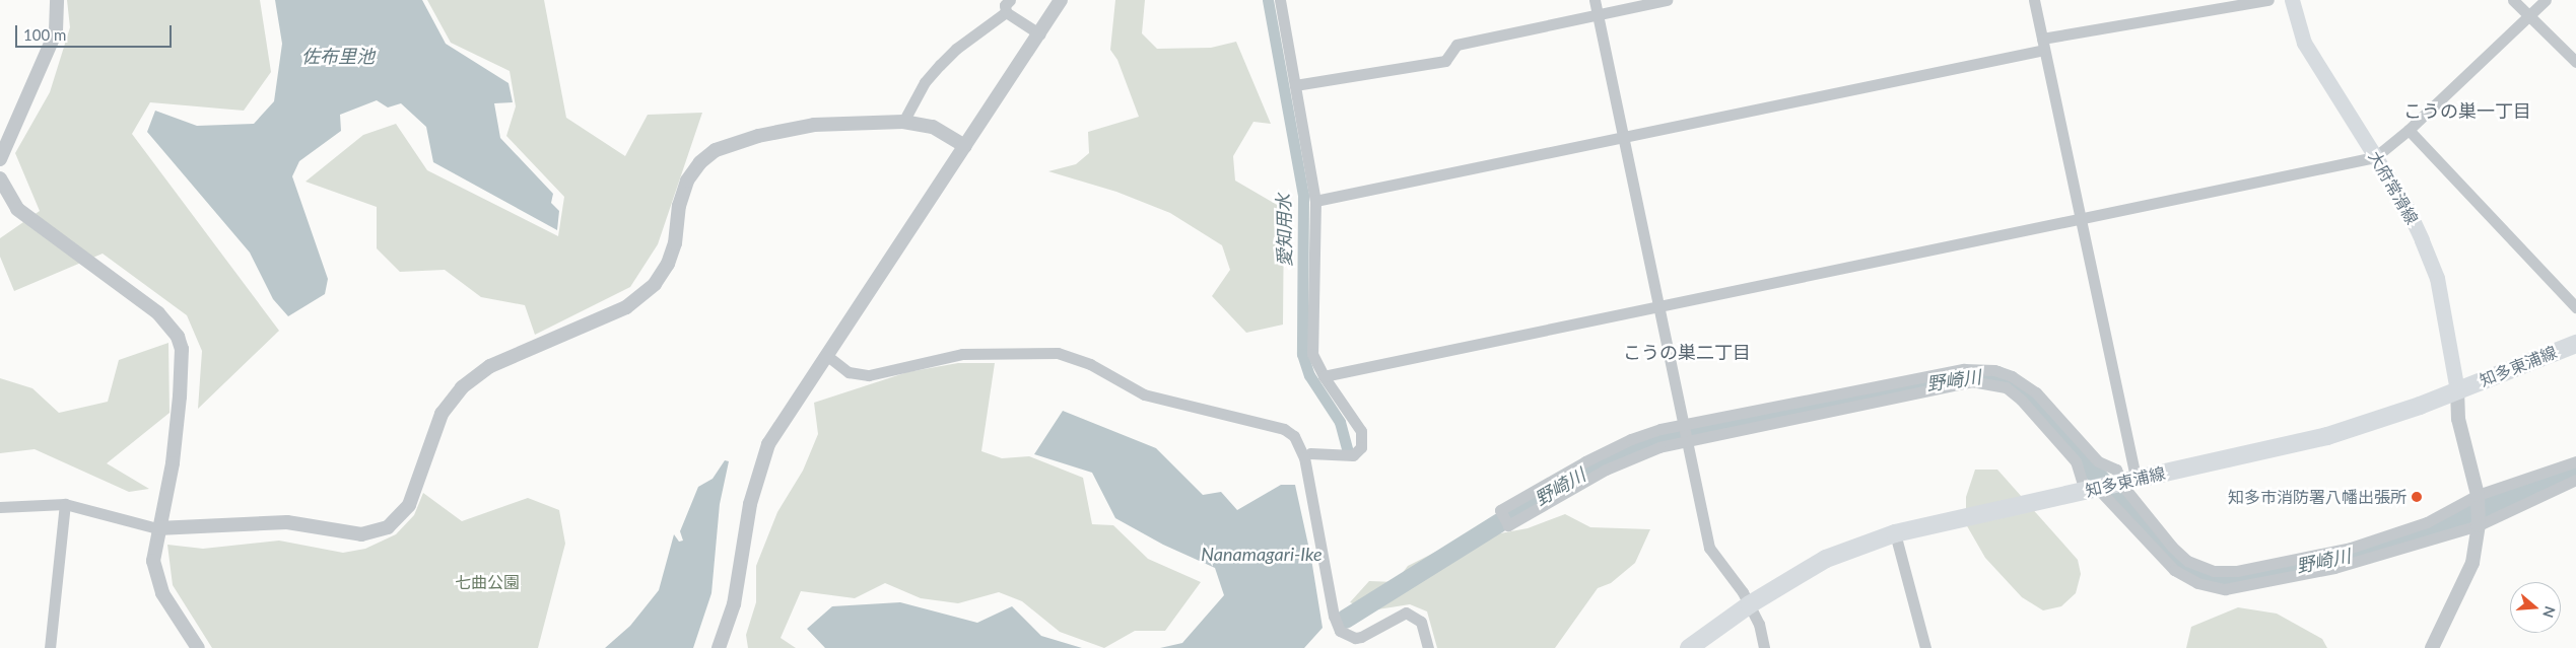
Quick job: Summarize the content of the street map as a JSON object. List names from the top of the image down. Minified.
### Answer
{"streets":{"main road":["大府常滑線","知多東浦線"]},"crossings":[["大府常滑線","知多東浦線"]],"districts":["こうの巣一丁目","こうの巣二丁目"],"water":["佐布里池","愛知用水","野崎川","Nanamagari-Ike"],"parks":["七曲公園"],"places":["知多市消防署八幡出張所"],"scale_bar":"100 m","north":"right"}
